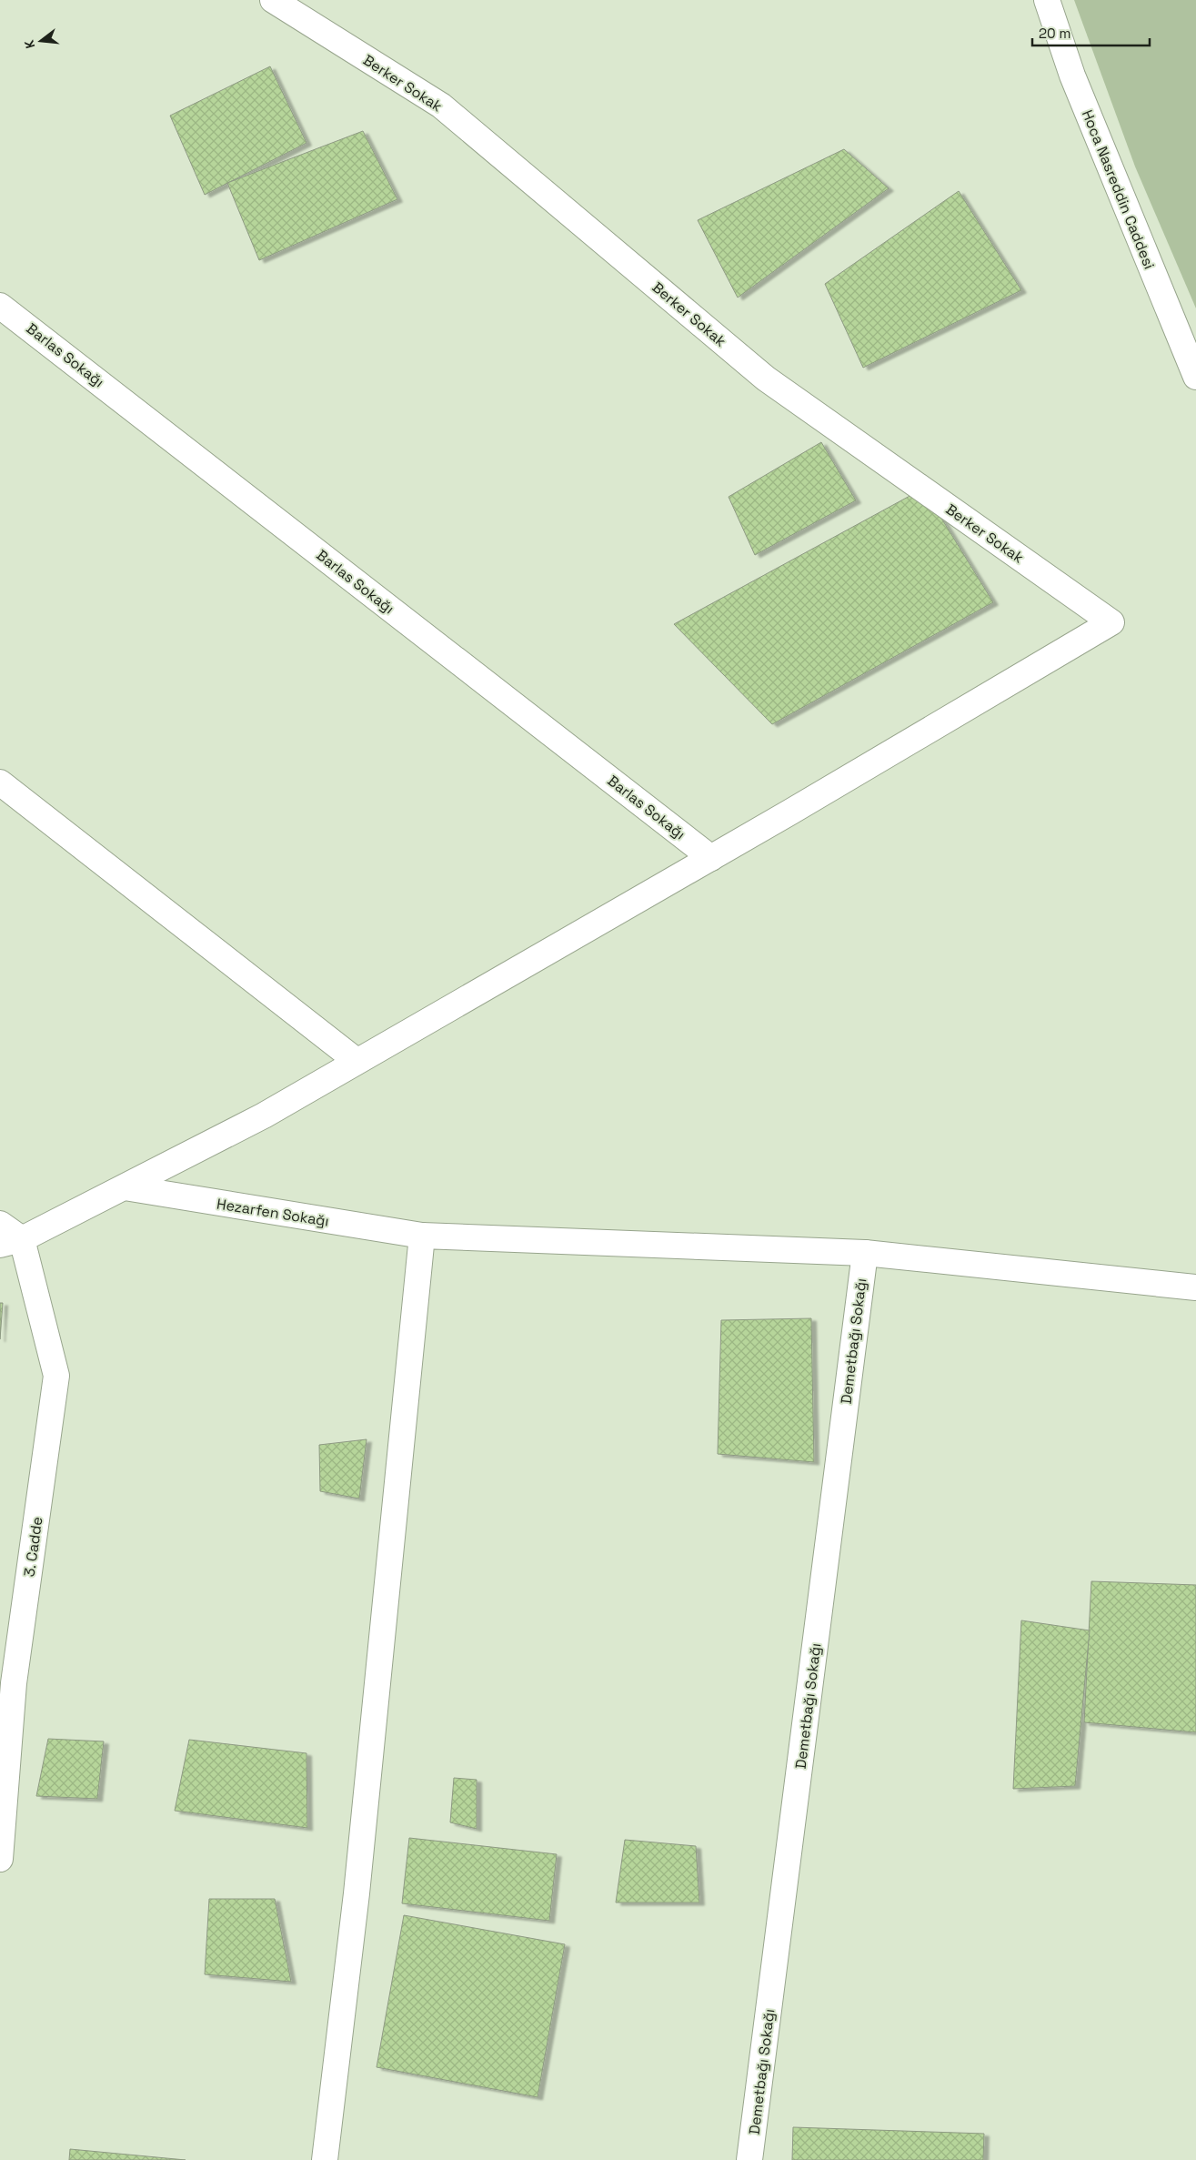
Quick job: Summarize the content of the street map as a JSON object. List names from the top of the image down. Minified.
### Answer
{"streets":{"street":["Berker Sokak","Hoca Nasreddin Caddesi","Barlas Sokağı","Hezarfen Sokağı","Demetbağı Sokağı","3. Cadde"]},"crossings":[["Berker Sokak","Barlas Sokağı"],["Hezarfen Sokağı","Demetbağı Sokağı"]],"scale_bar":"20 m","north":"left"}
